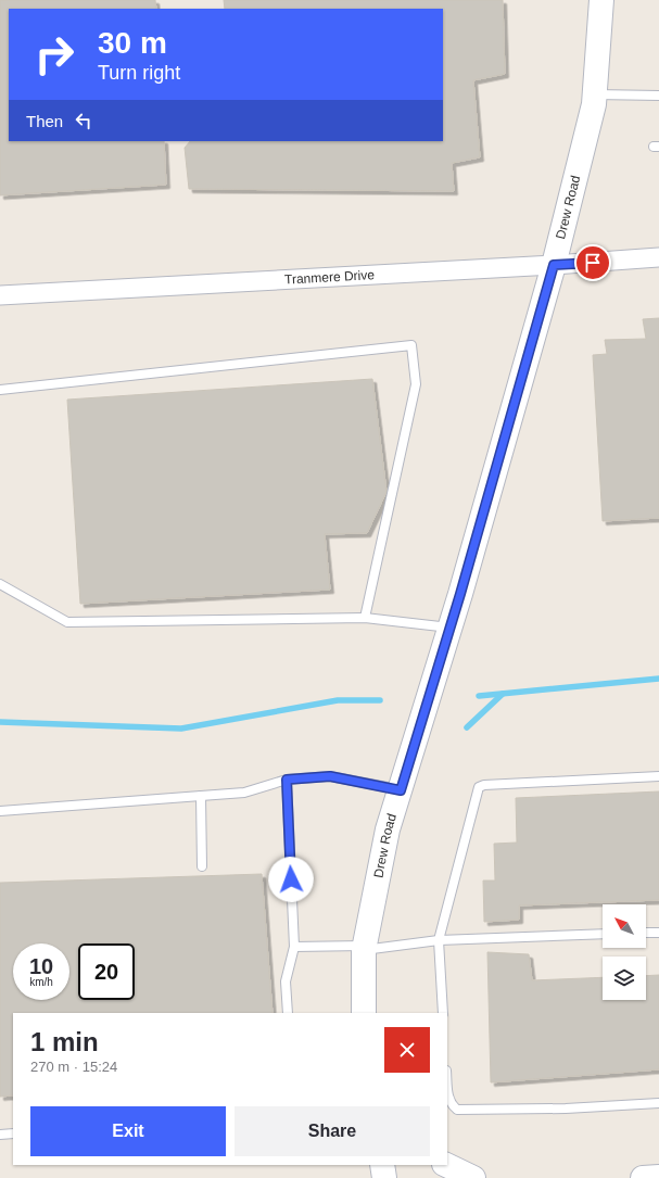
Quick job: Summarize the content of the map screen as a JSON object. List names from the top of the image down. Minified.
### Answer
{"streets":{"street":["Drew Road","Tranmere Drive"]},"crossings":[["Drew Road","Tranmere Drive"]],"north":"top left","page":{"turn":["30 m","Turn right"],"then":"Then","speed":"10 km/h","limit":"20","heading":["1 min","270 m · 15:24"],"buttons":["Exit","Share"]}}
